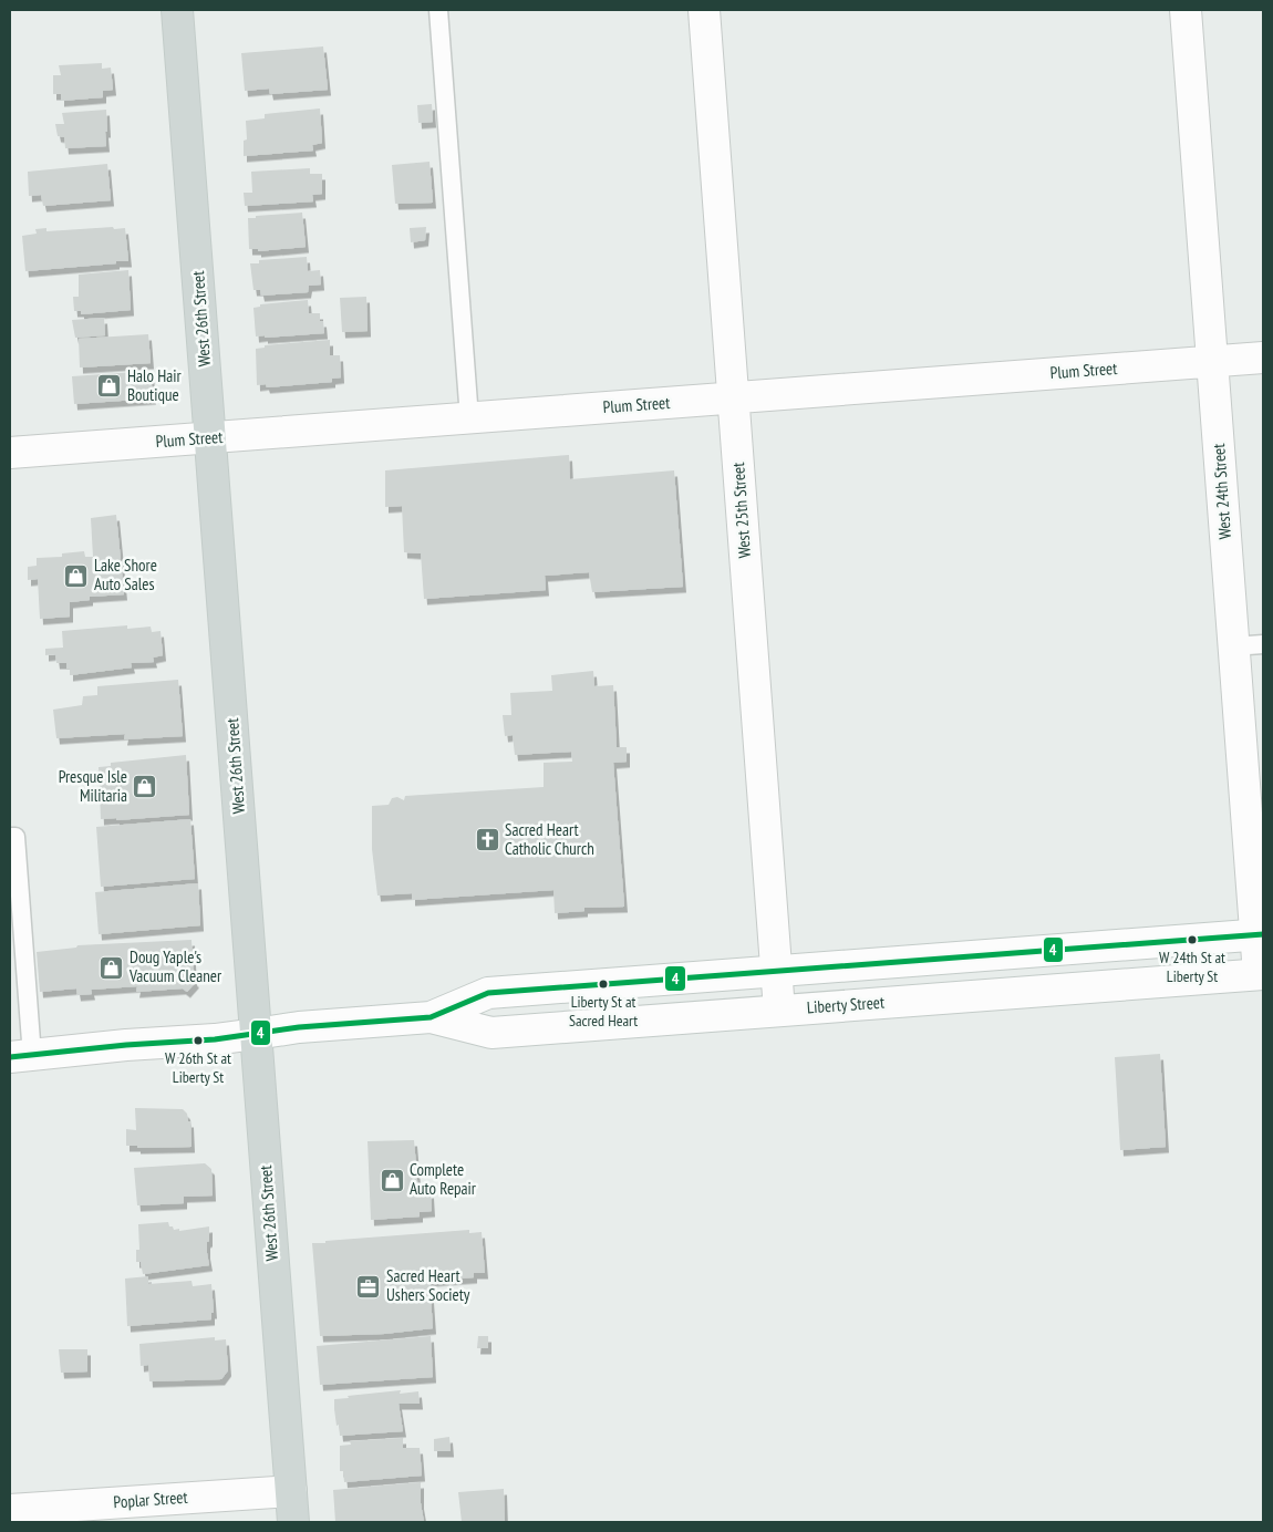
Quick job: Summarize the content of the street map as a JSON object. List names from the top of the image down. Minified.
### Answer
{"streets":{"main road":["West 26th Street"],"street":["Plum Street","West 24th Street","West 25th Street","Liberty Street","Poplar Street"]},"crossings":[["West 26th Street","Plum Street"],["West 26th Street","Liberty Street"],["West 26th Street","Poplar Street"],["Plum Street","West 24th Street"],["Plum Street","West 25th Street"],["West 24th Street","Liberty Street"],["West 25th Street","Liberty Street"]],"places":{"shop":["Halo Hair Boutique","Lake Shore Auto Sales","Presque Isle Militaria","Doug Yaple's Vacuum Cleaner","Complete Auto Repair"],"church":["Sacred Heart Catholic Church"],"other":["W 24th St at Liberty St","Liberty St at Sacred Heart","W 26th St at Liberty St"],"office":["Sacred Heart Ushers Society"]},"lines":["transit line 4"]}
